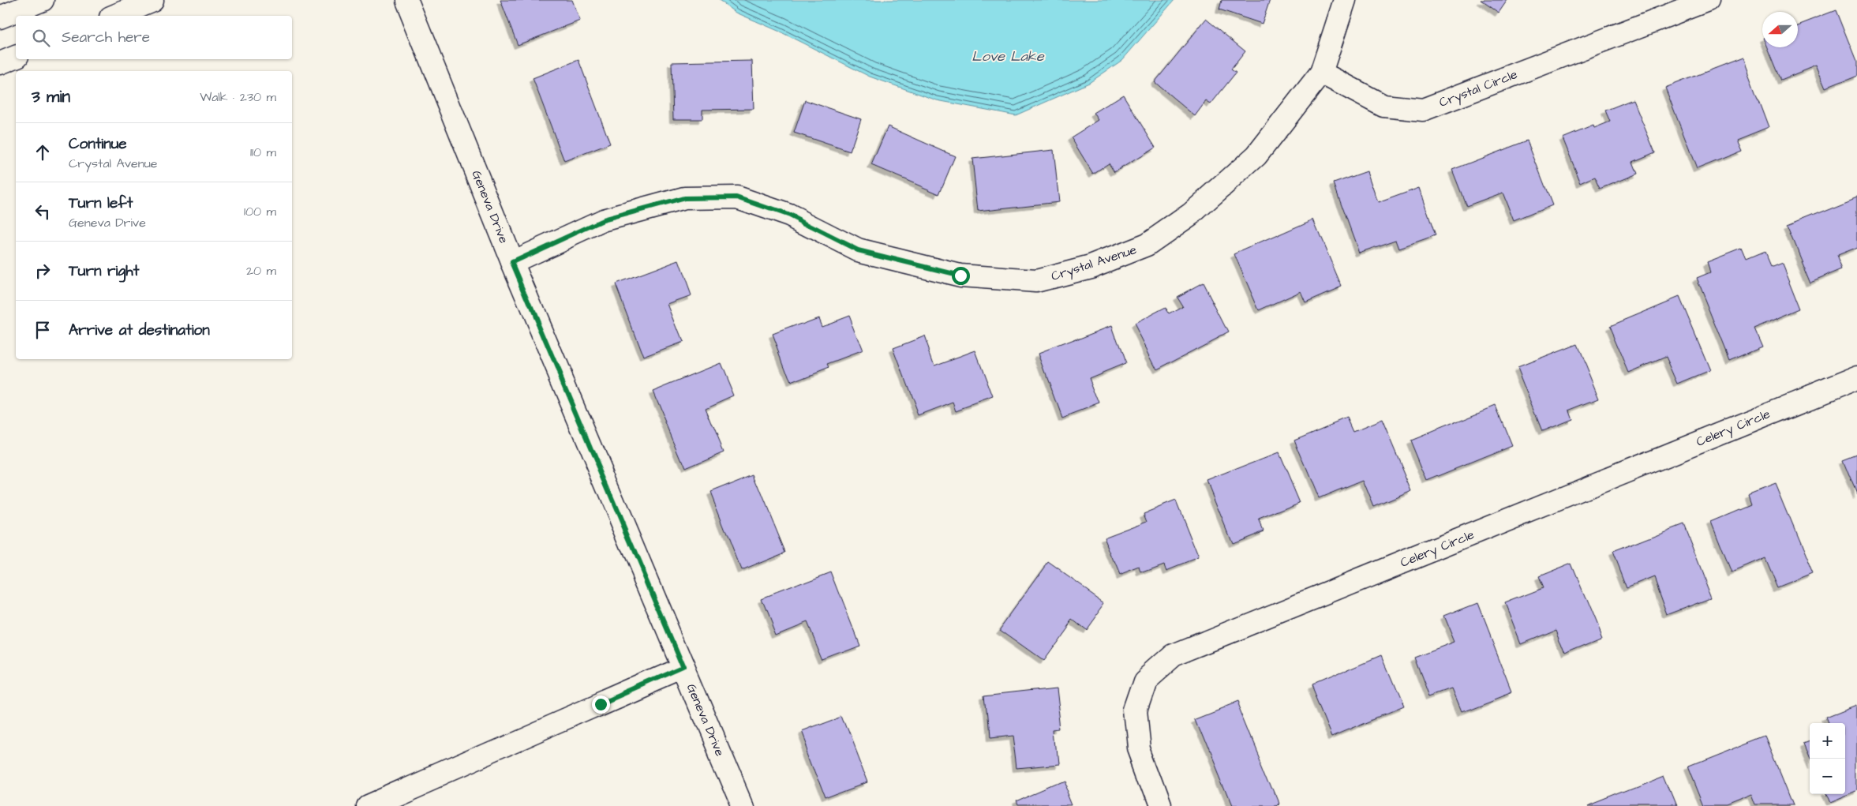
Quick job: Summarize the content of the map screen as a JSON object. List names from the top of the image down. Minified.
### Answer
{"streets":{"street":["Crystal Circle","Geneva Drive","Crystal Avenue","Celery Circle"]},"crossings":[["Crystal Circle","Crystal Avenue"],["Geneva Drive","Crystal Avenue"]],"water":["Love Lake"],"north":"left","page":{"search":"Search here","heading":["3 min","Walk · 230 m"],"list":[["Continue","Crystal Avenue","110 m"],["Turn left","Geneva Drive","100 m"],["Turn right","20 m"],"Arrive at destination"],"map_buttons":["+","−"]}}
